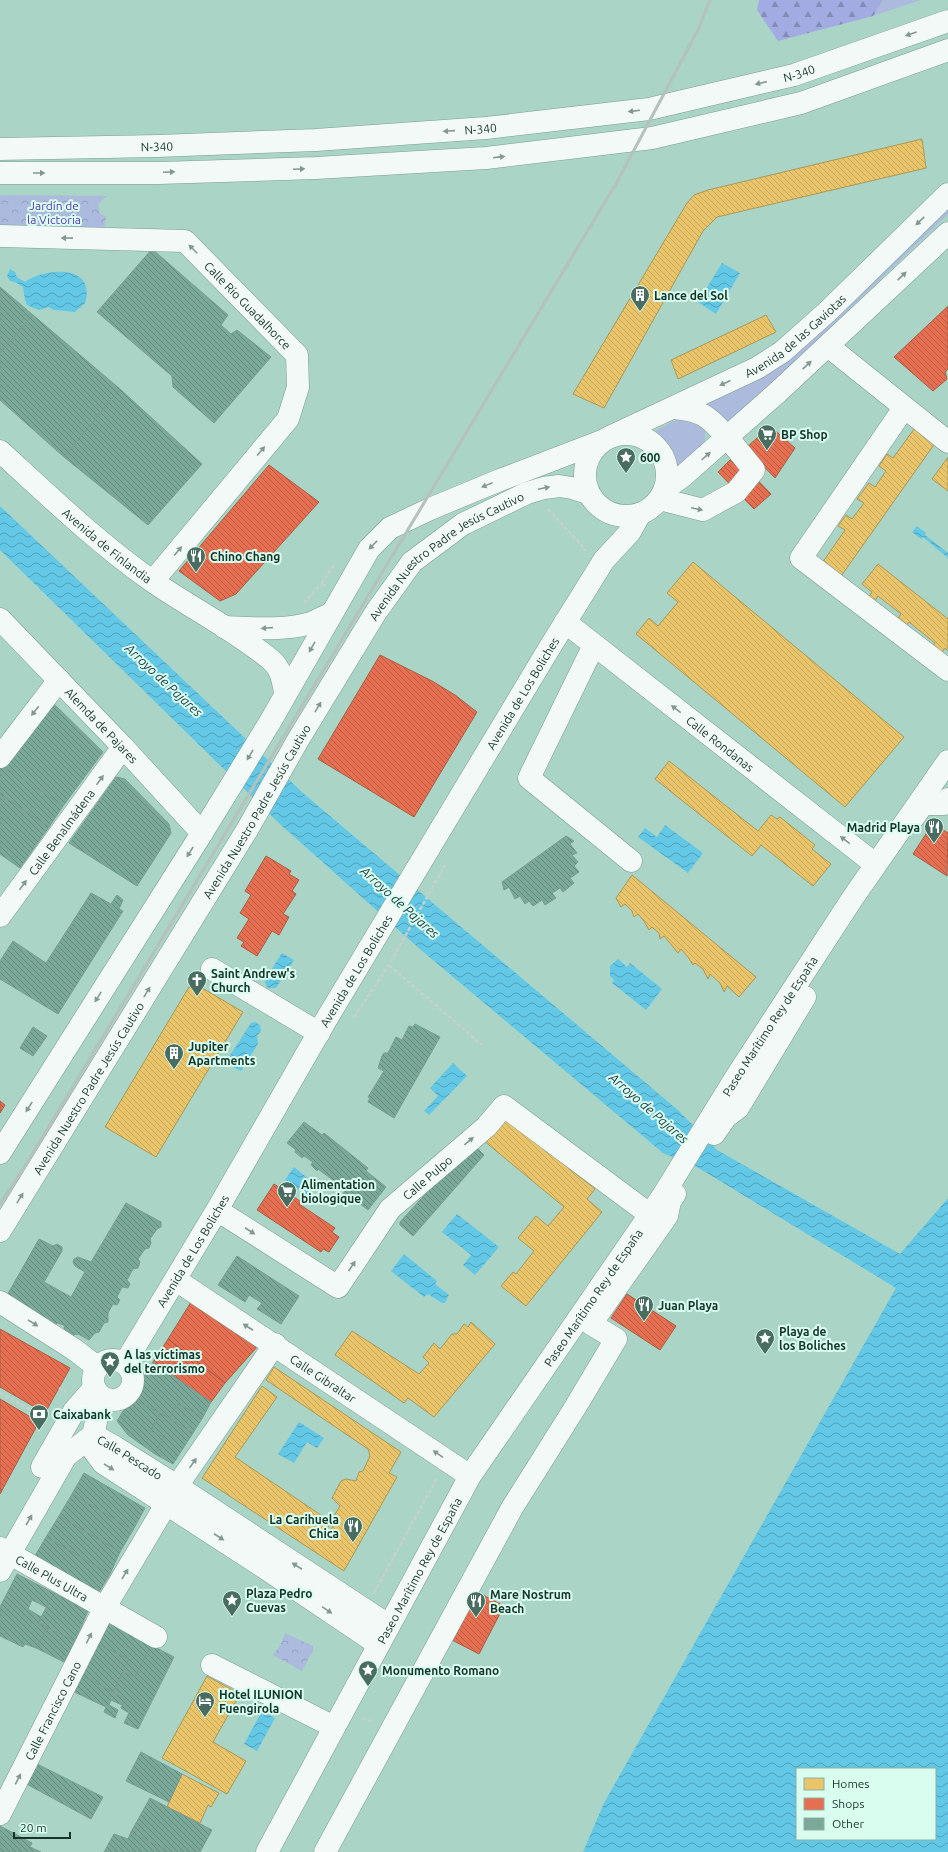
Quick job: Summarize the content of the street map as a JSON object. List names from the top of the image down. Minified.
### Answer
{"streets":{"street":["N-340","Calle Rio Guadalhorce","Avenida de las Gaviotas","Avenida de Finlandia","Avenida Nuestro Padre Jesús Cautivo","Avenida de Los Boliches","Alemda de Pajares","Calle Rondanas","Calle Benalmádena","Paseo Marítimo Rey de España","Calle Pulpo","Calle Gibraltar","Calle Pescado","Calle Plus Ultra","Calle Francisco Cano"]},"crossings":[["Calle Rio Guadalhorce","Avenida de Finlandia"],["Avenida de las Gaviotas","Avenida Nuestro Padre Jesús Cautivo"],["Avenida de las Gaviotas","Avenida de Los Boliches"],["Avenida de Finlandia","Avenida Nuestro Padre Jesús Cautivo"],["Avenida Nuestro Padre Jesús Cautivo","Avenida de Los Boliches"],["Avenida Nuestro Padre Jesús Cautivo","Alemda de Pajares"],["Avenida de Los Boliches","Calle Rondanas"],["Avenida de Los Boliches","Calle Pulpo"],["Avenida de Los Boliches","Calle Gibraltar"],["Alemda de Pajares","Calle Benalmádena"],["Calle Rondanas","Paseo Marítimo Rey de España"],["Paseo Marítimo Rey de España","Calle Pulpo"],["Paseo Marítimo Rey de España","Calle Gibraltar"],["Paseo Marítimo Rey de España","Calle Pescado"],["Calle Gibraltar","Calle Francisco Cano"],["Calle Pescado","Calle Francisco Cano"],["Calle Plus Ultra","Calle Francisco Cano"]],"one_way":["Calle Rondanas","Calle Gibraltar"],"water":["Arroyo de Pajares"],"parks":["Jardín de la Victoria"],"places":{"building":["Lance del Sol","Jupiter Apartments"],"supermarket":["BP Shop","Alimentation biologique"],"place":["600","Playa de los Boliches","A las víctimas del terrorismo","Plaza Pedro Cuevas","Monumento Romano"],"restaurant":["Chino Chang","Madrid Playa","Juan Playa","La Carihuela Chica","Mare Nostrum Beach"],"church":["Saint Andrew's Church"],"bank":["Caixabank"],"hotel":["Hotel ILUNION Fuengirola"]},"legend":["Homes","Shops","Other"],"scale_bar":"20 m"}
